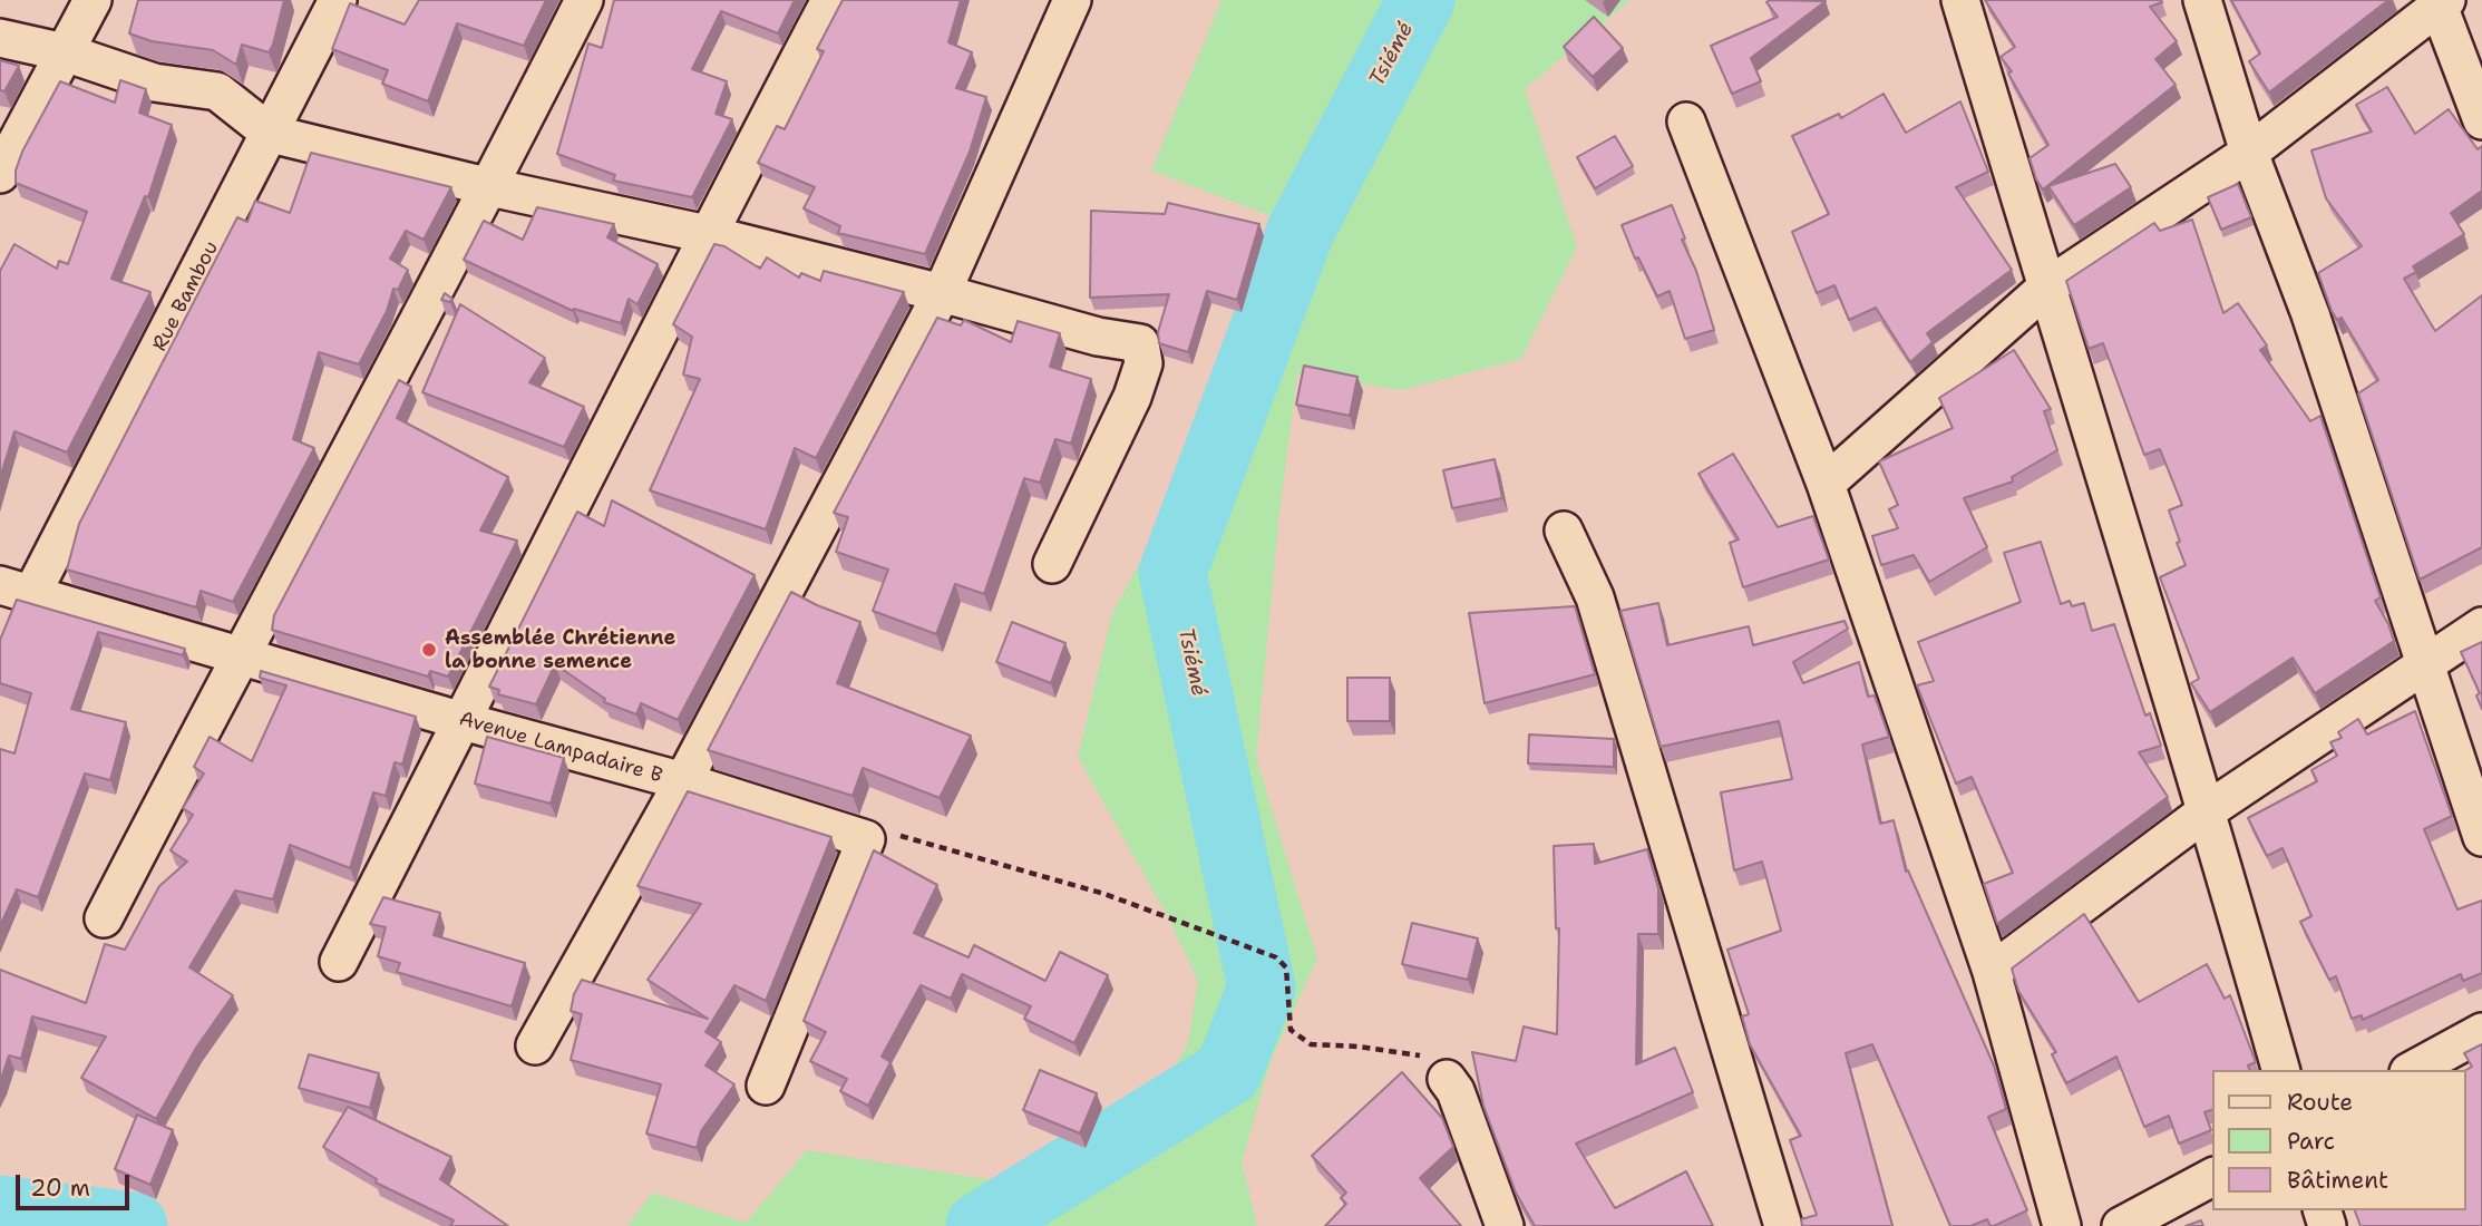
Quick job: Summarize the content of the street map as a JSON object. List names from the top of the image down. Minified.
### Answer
{"streets":{"street":["Rue Bambou","Avenue Lampadaire B"]},"crossings":[["Rue Bambou","Avenue Lampadaire B"]],"water":["Tsiémé"],"places":["Assemblée Chrétienne la bonne semence"],"legend":["Route","Parc","Bâtiment"],"scale_bar":"20 m"}
